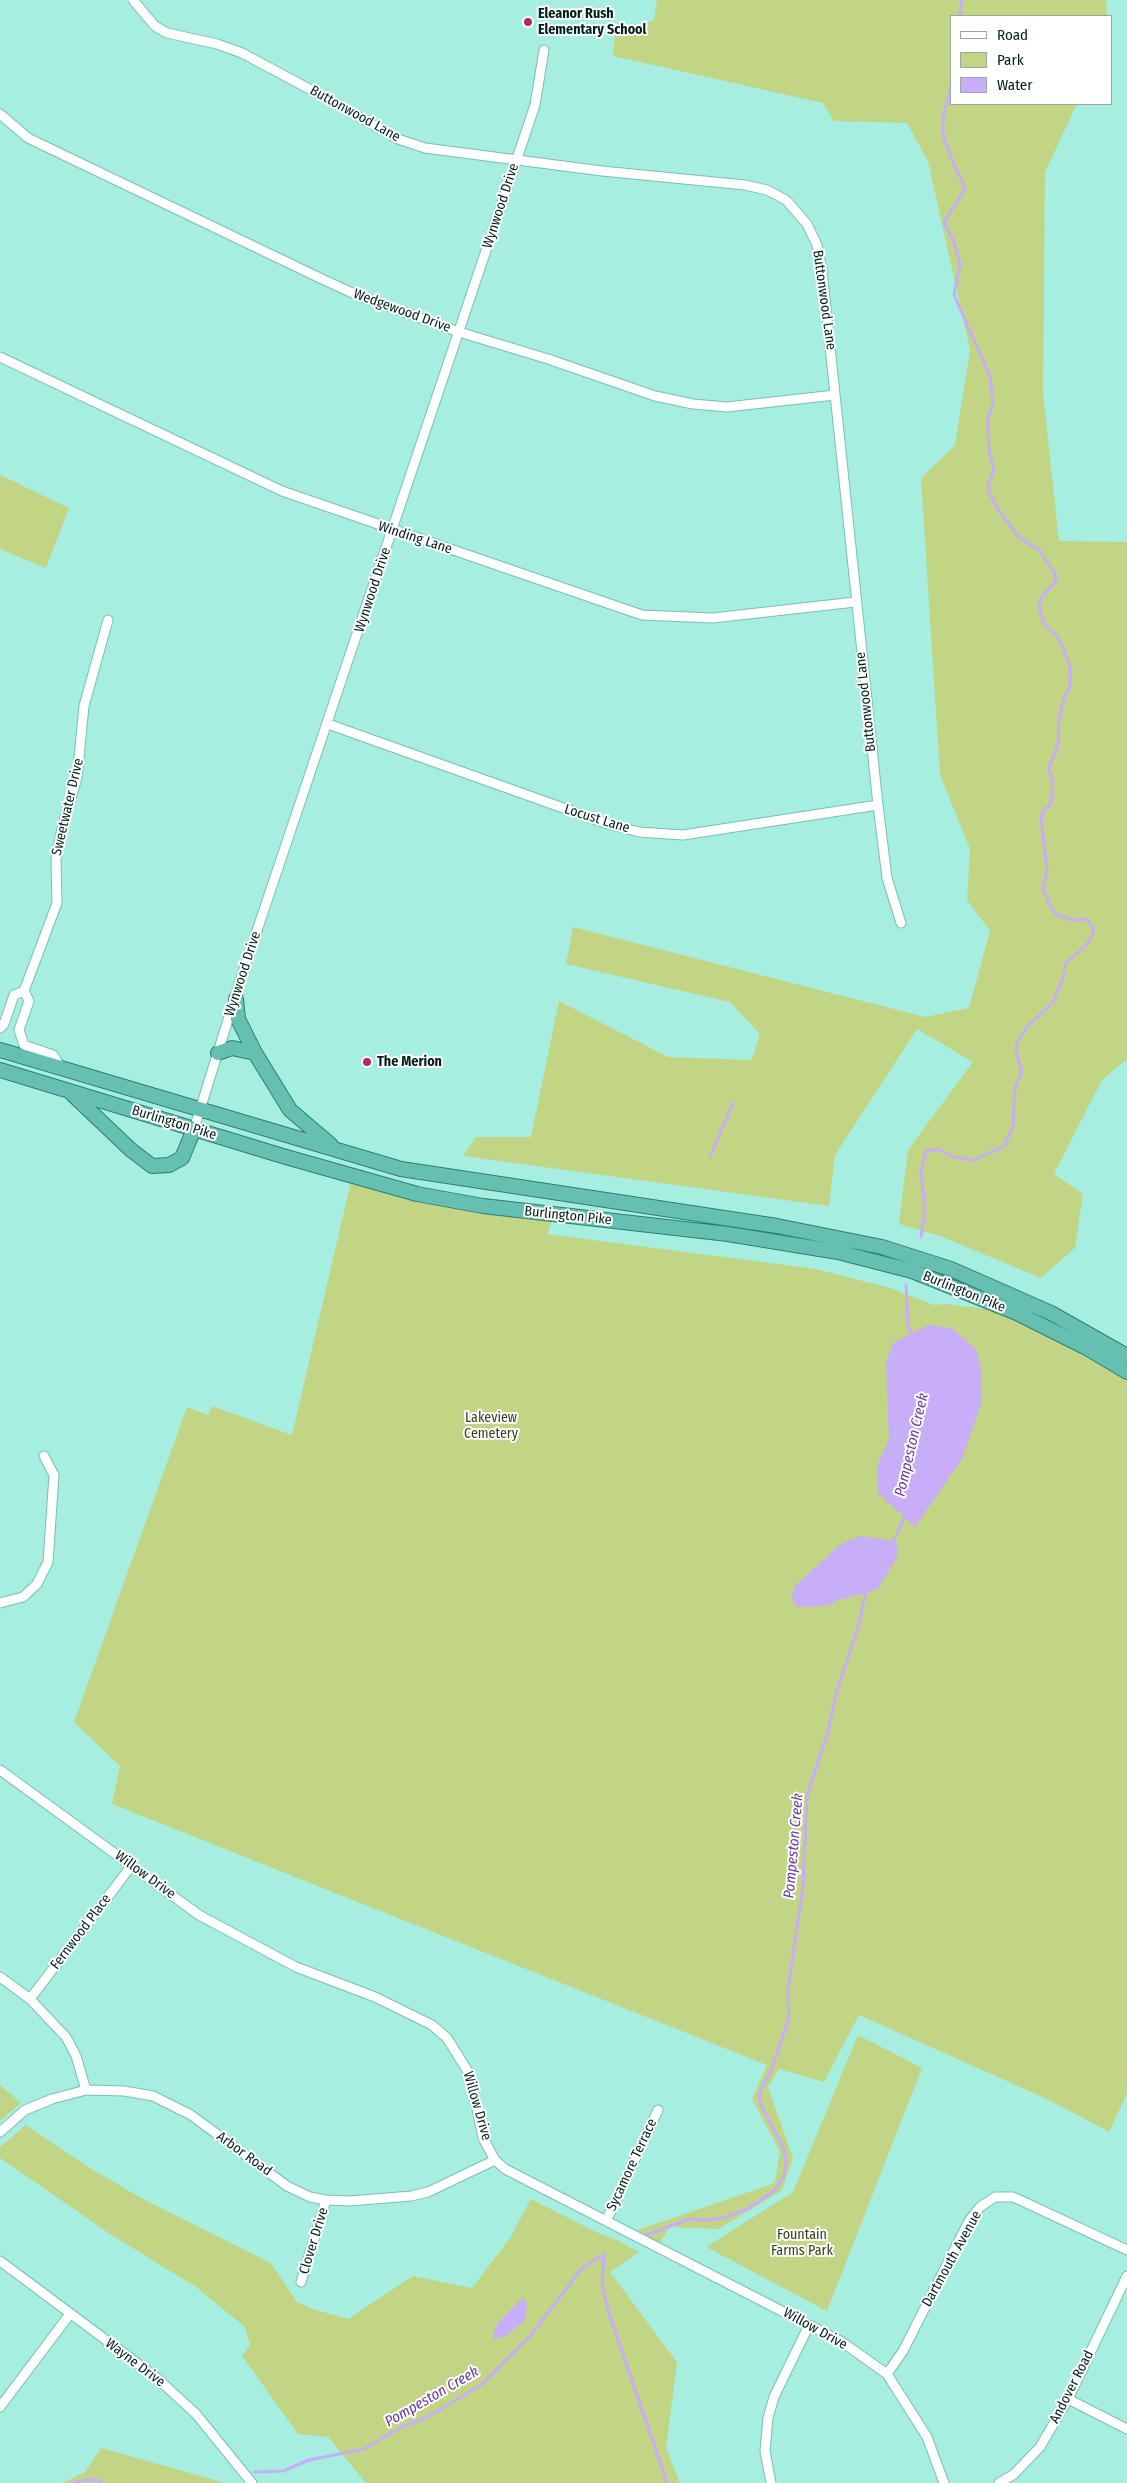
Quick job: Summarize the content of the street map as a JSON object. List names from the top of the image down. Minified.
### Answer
{"streets":{"highway":["Burlington Pike"],"street":["Buttonwood Lane","Wynwood Drive","Wedgewood Drive","Winding Lane","Sweetwater Drive","Locust Lane","Willow Drive","Fernwood Place","Arbor Road","Sycamore Terrace","Clover Drive","Dartmouth Avenue","Wayne Drive","Andover Road"]},"crossings":[["Buttonwood Lane","Wynwood Drive"],["Buttonwood Lane","Wedgewood Drive"],["Buttonwood Lane","Winding Lane"],["Buttonwood Lane","Locust Lane"],["Wynwood Drive","Wedgewood Drive"],["Wynwood Drive","Winding Lane"],["Wynwood Drive","Locust Lane"],["Wynwood Drive","Burlington Pike"],["Sweetwater Drive","Burlington Pike"],["Willow Drive","Fernwood Place"],["Willow Drive","Arbor Road"],["Willow Drive","Sycamore Terrace"],["Willow Drive","Dartmouth Avenue"],["Arbor Road","Clover Drive"]],"water":["Pompeston Creek"],"parks":["Lakeview Cemetery","Fountain Farms Park"],"places":["Eleanor Rush Elementary School","The Merion"],"legend":["Road","Park","Water"]}
